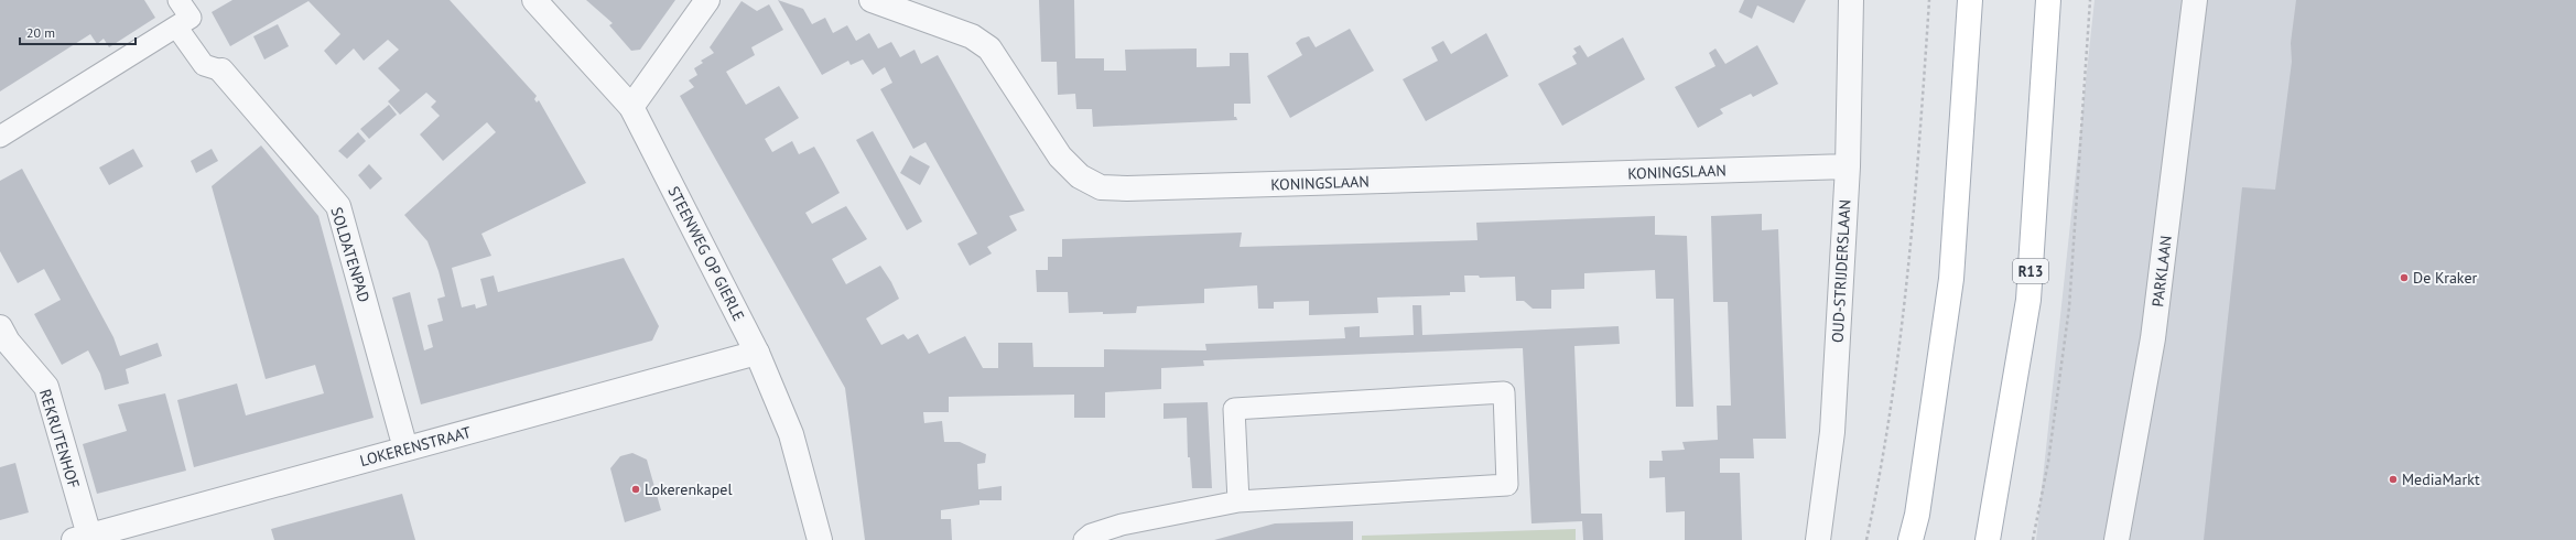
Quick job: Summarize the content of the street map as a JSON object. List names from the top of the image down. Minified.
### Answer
{"streets":{"main road":["R13"],"street":["KONINGSLAAN","STEENWEG OP GIERLE","SOLDATENPAD","OUD-STRIJDERSLAAN","PARKLAAN","REKRUTENHOF","LOKERENSTRAAT"]},"crossings":[["KONINGSLAAN","OUD-STRIJDERSLAAN"],["STEENWEG OP GIERLE","LOKERENSTRAAT"],["SOLDATENPAD","LOKERENSTRAAT"],["REKRUTENHOF","LOKERENSTRAAT"]],"places":["De Kraker","MediaMarkt","Lokerenkapel"],"scale_bar":"20 m"}
